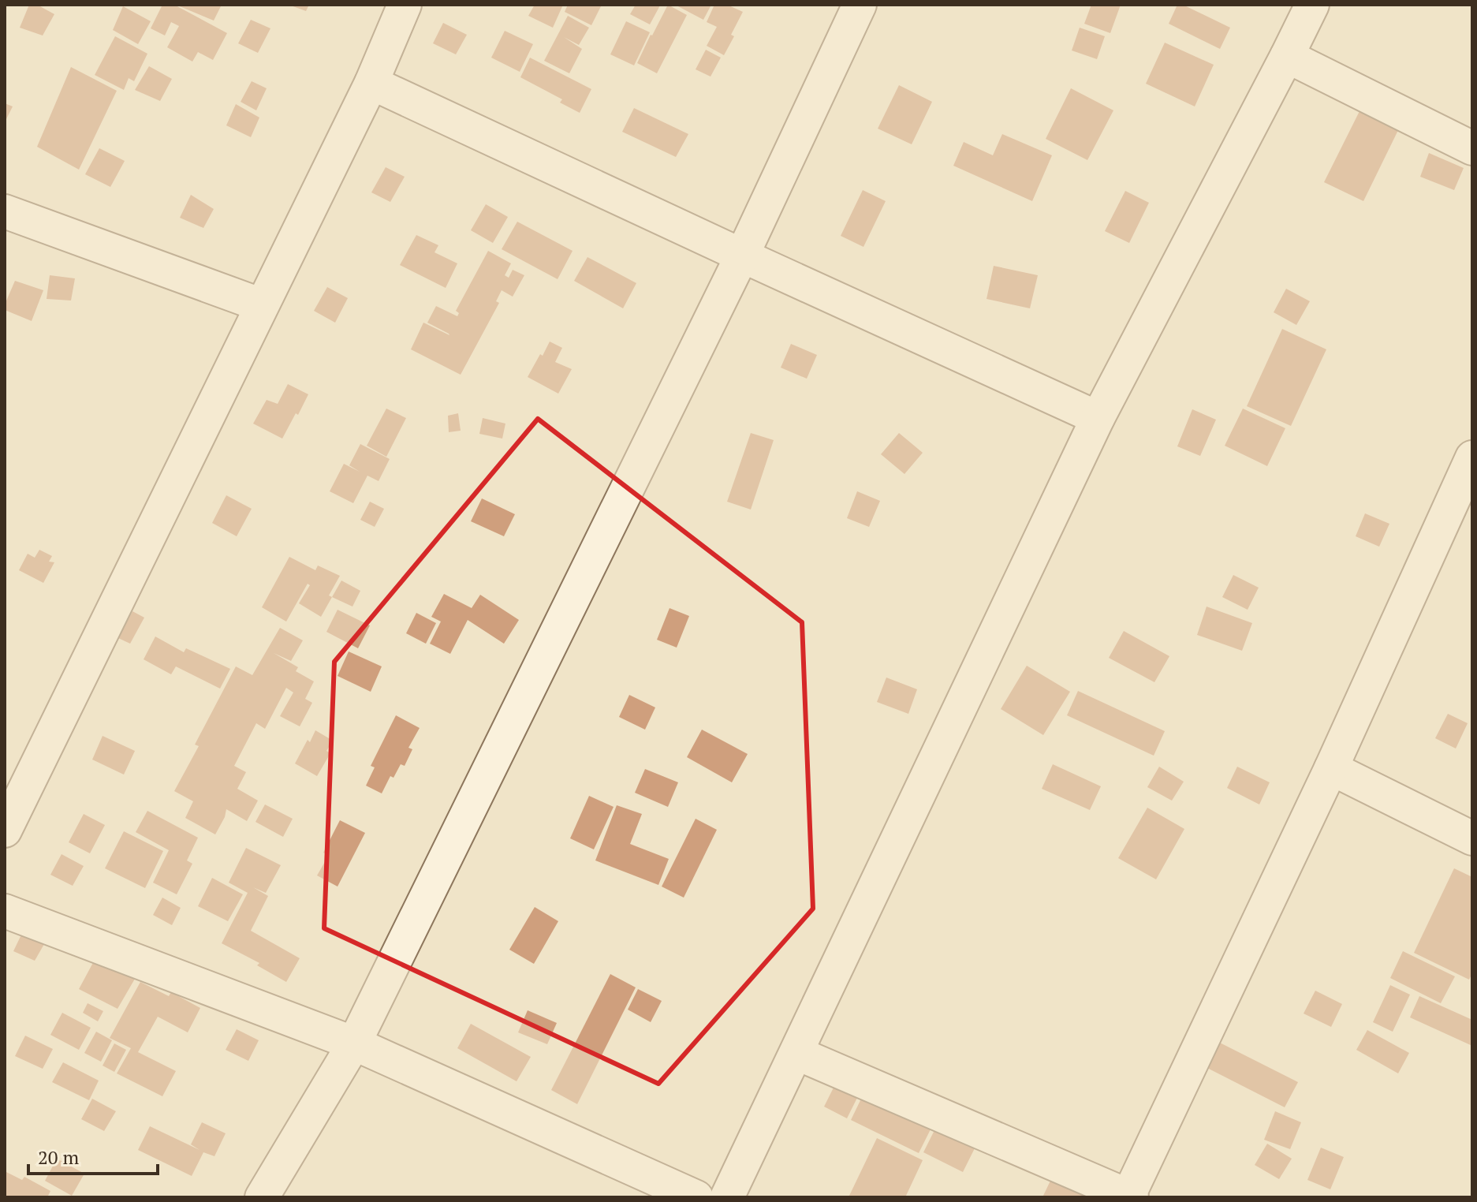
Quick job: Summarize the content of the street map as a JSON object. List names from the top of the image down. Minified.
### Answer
{"scale_bar":"20 m"}
